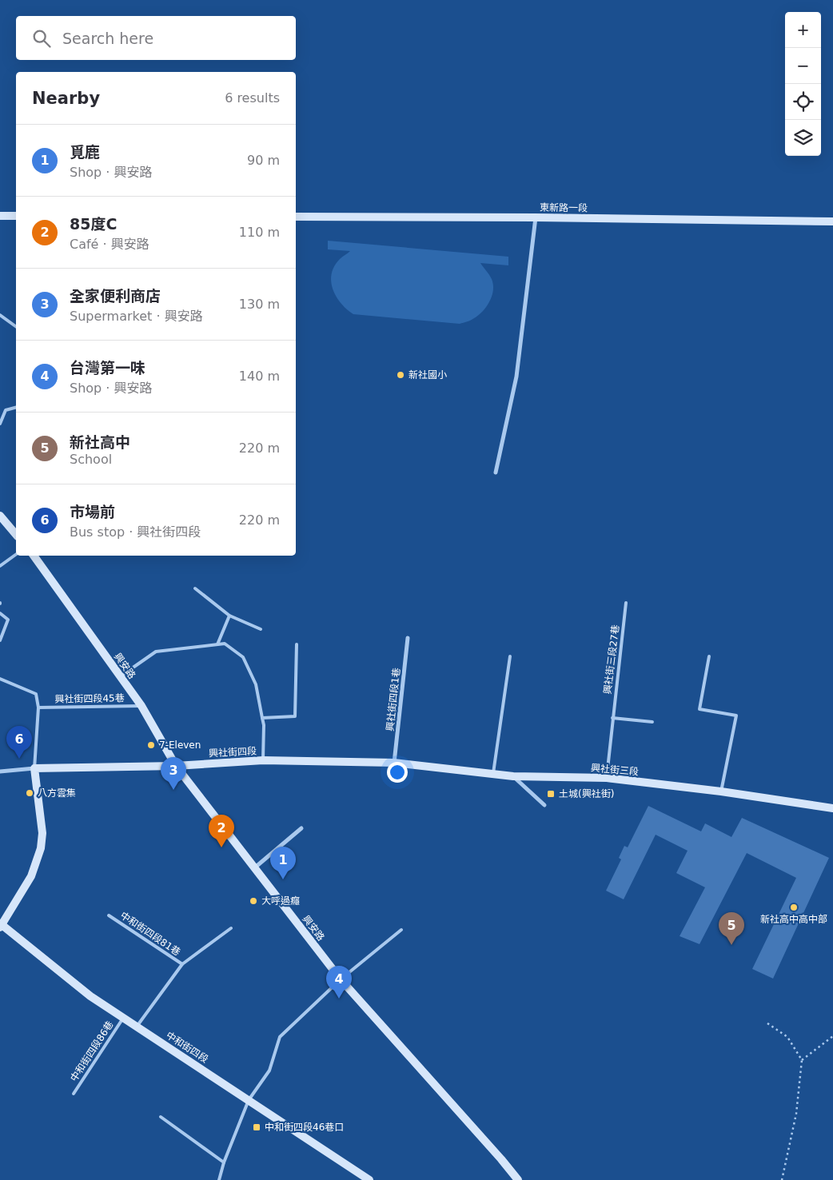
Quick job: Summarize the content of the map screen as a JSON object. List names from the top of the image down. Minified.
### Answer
{"streets":{"street":["東新路一段","興安路","興社街四段1巷","興社街四段","興社街三段","中和街四段"],"lane":["興社街三段27巷","興社街四段45巷","中和街四段81巷","中和街四段86巷"]},"crossings":[["興社街三段27巷","興社街三段"],["興安路","興社街四段45巷"],["興安路","興社街四段"],["興社街四段1巷","興社街四段"],["興社街四段1巷","興社街三段"],["興社街四段","興社街三段"],["中和街四段","中和街四段86巷"]],"places":{"other":["新社國小","7-Eleven","八方雲集","大呼過癮","新社高中高中部"],"transit":["土城(興社街)","中和街四段46巷口"]},"page":{"map_buttons":["+","−"],"search":"Search here","heading":["Nearby","6 results"],"list":[{"mark":"1","name":"覓鹿","note":"Shop · 興安路","value":"90 m"},{"mark":"2","name":"85度C","note":"Café · 興安路","value":"110 m"},{"mark":"3","name":"全家便利商店","note":"Supermarket · 興安路","value":"130 m"},{"mark":"4","name":"台灣第一味","note":"Shop · 興安路","value":"140 m"},{"mark":"5","name":"新社高中","note":"School","value":"220 m"},{"mark":"6","name":"市場前","note":"Bus stop · 興社街四段","value":"220 m"}],"pins":["6","3","2","1","5","4"]}}
